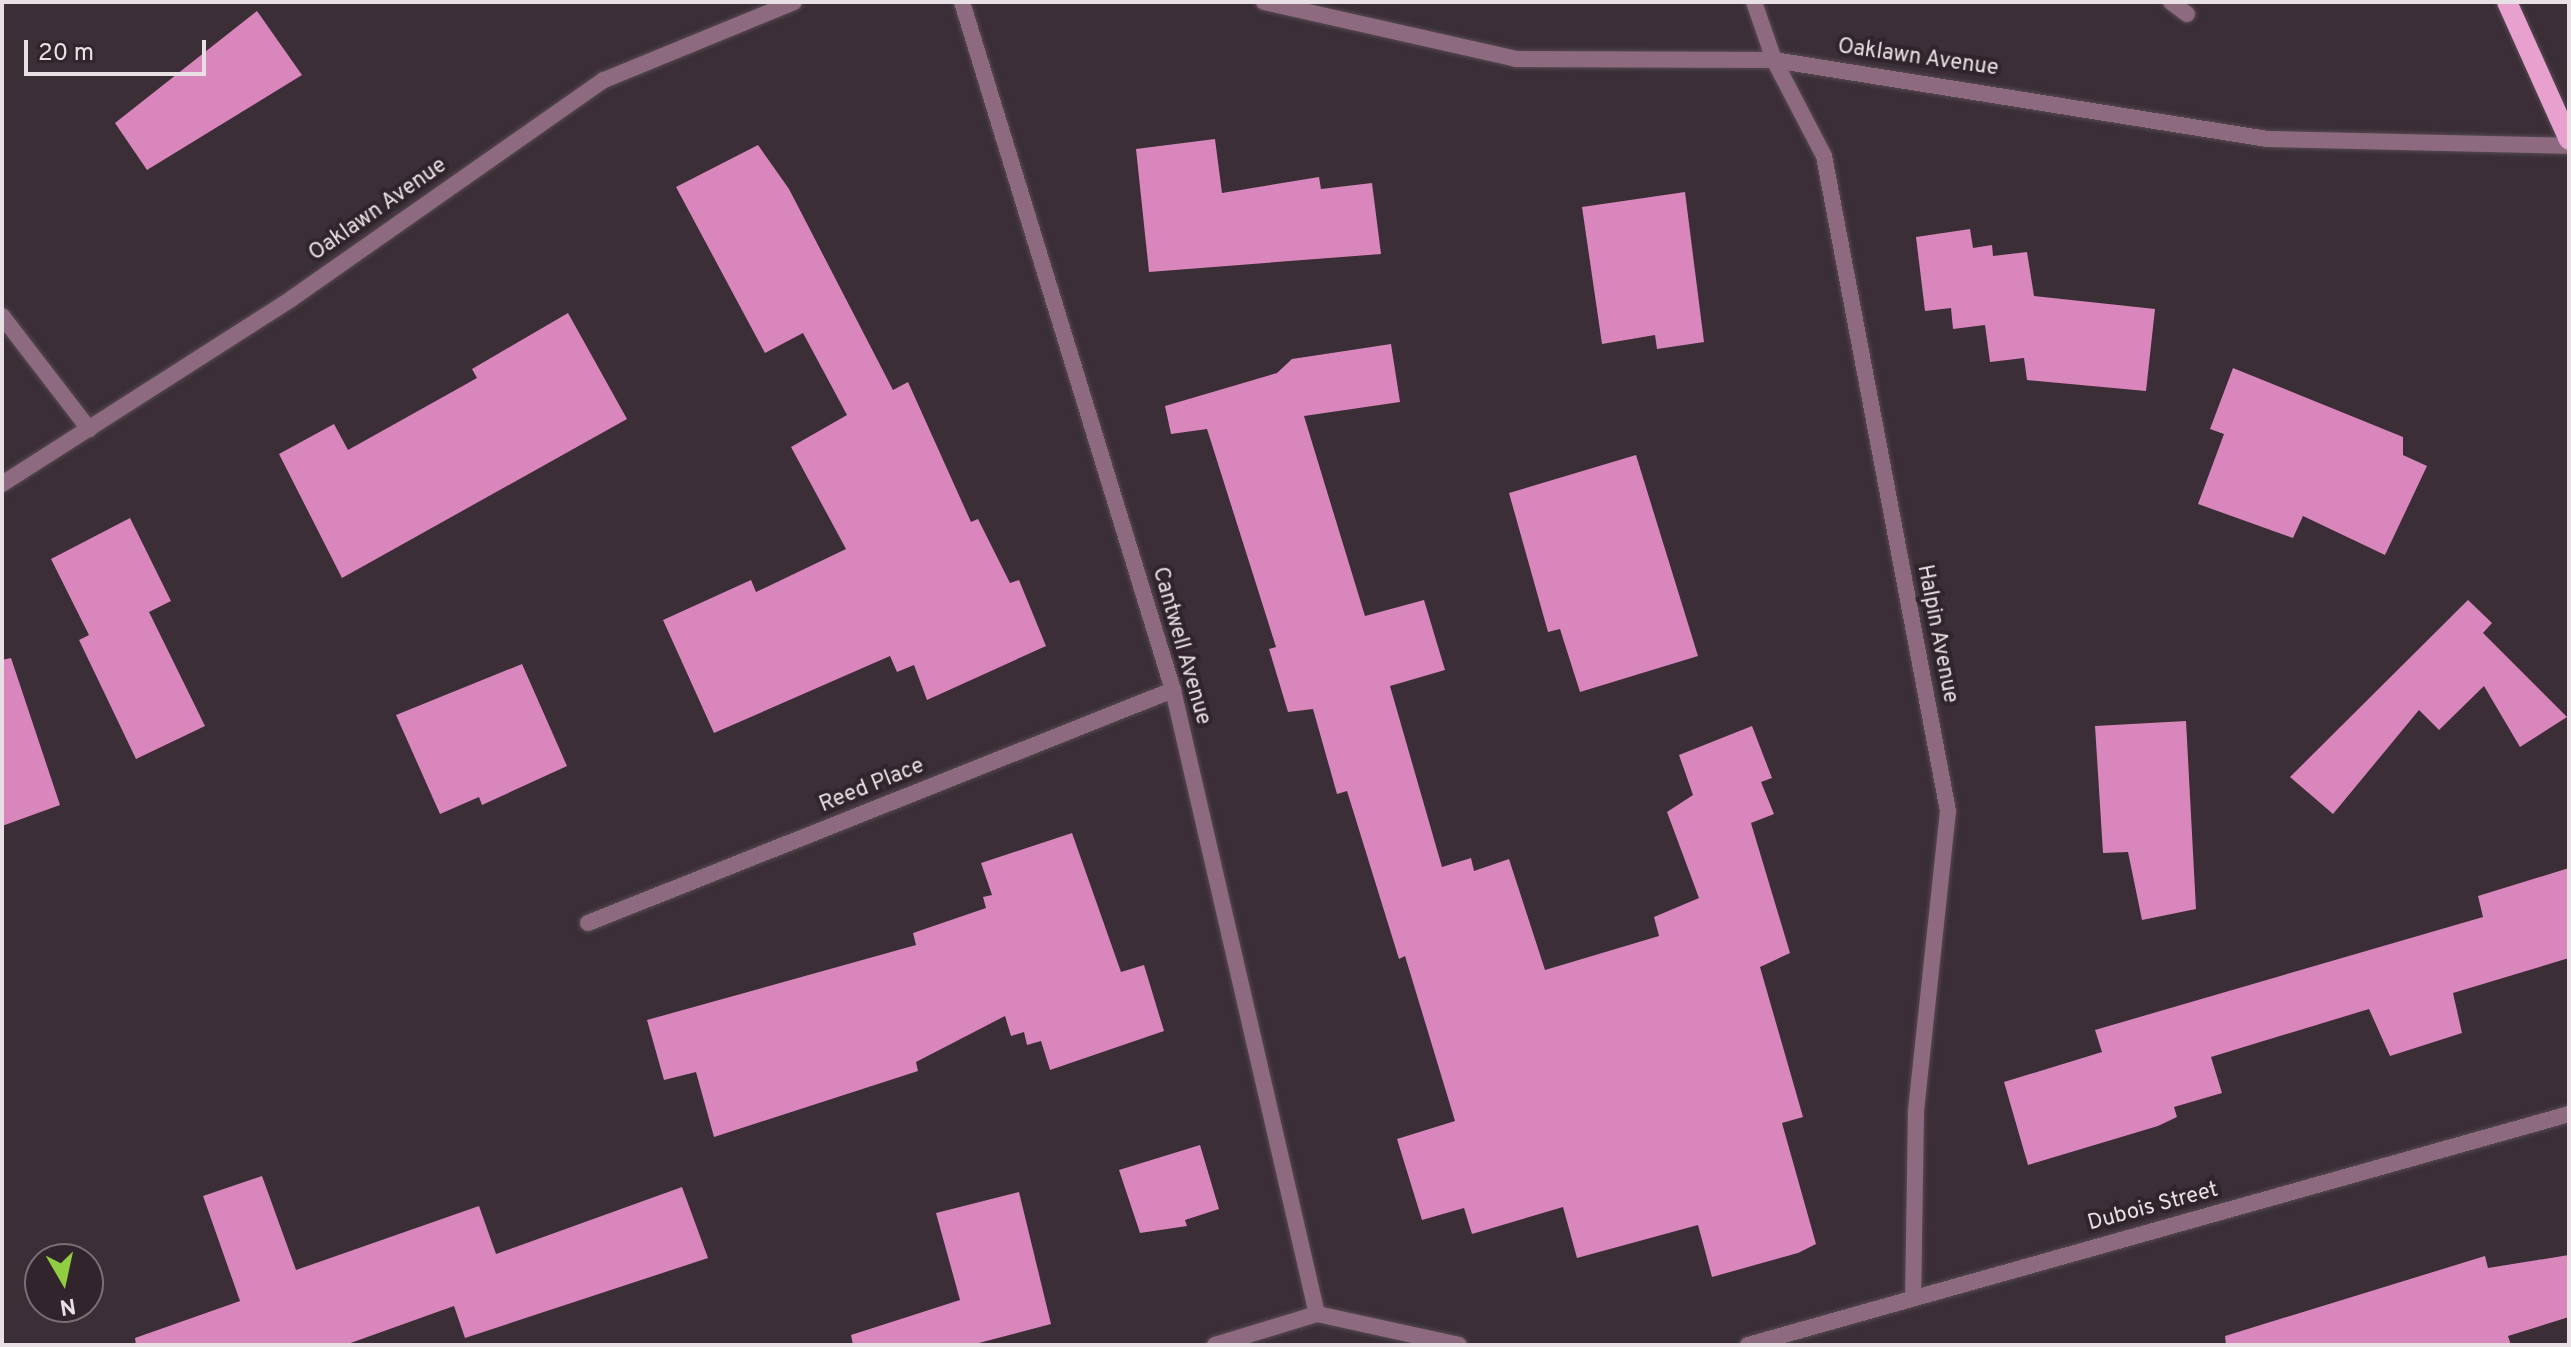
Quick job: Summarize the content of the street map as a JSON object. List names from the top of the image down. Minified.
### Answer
{"streets":{"street":["Oaklawn Avenue","Halpin Avenue","Cantwell Avenue","Reed Place","Dubois Street"]},"crossings":[["Oaklawn Avenue","Halpin Avenue"],["Halpin Avenue","Dubois Street"],["Cantwell Avenue","Reed Place"]],"scale_bar":"20 m","north":"bottom"}
